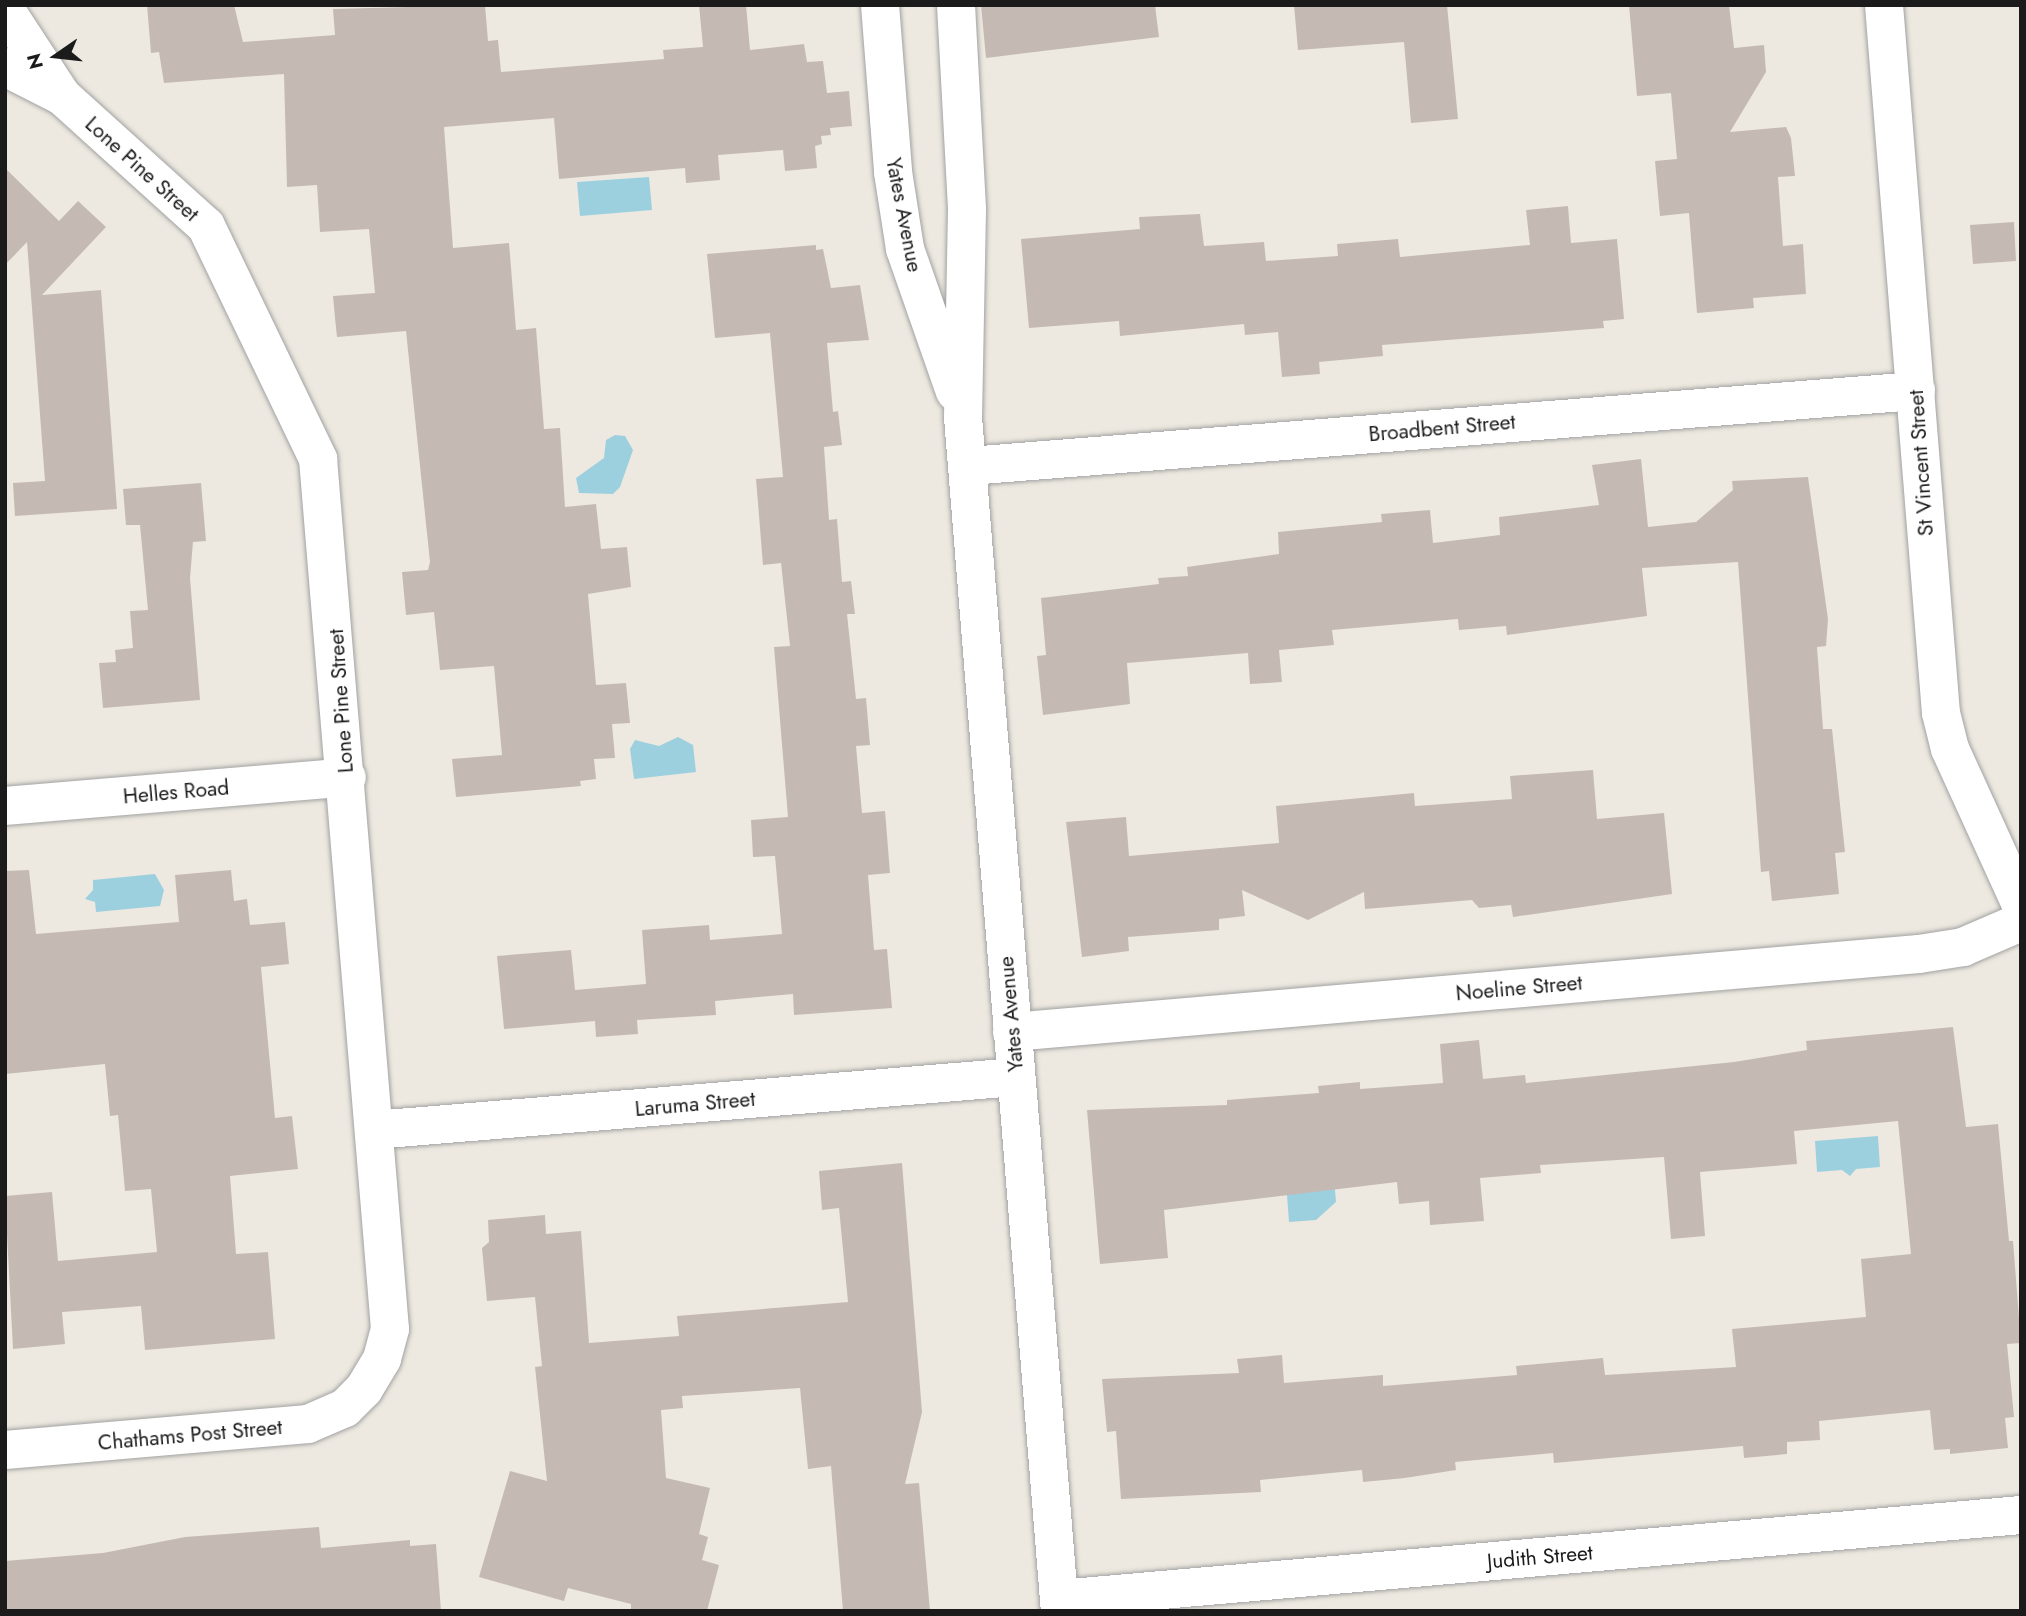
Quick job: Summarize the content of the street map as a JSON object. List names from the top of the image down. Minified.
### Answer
{"streets":{"street":["Lone Pine Street","Yates Avenue","Broadbent Street","St Vincent Street","Helles Road","Noeline Street","Laruma Street","Chathams Post Street","Judith Street"]},"crossings":[["Lone Pine Street","Helles Road"],["Lone Pine Street","Laruma Street"],["Lone Pine Street","Chathams Post Street"],["Yates Avenue","Broadbent Street"],["Yates Avenue","Noeline Street"],["Yates Avenue","Laruma Street"],["Yates Avenue","Judith Street"],["Broadbent Street","St Vincent Street"]],"north":"left"}
